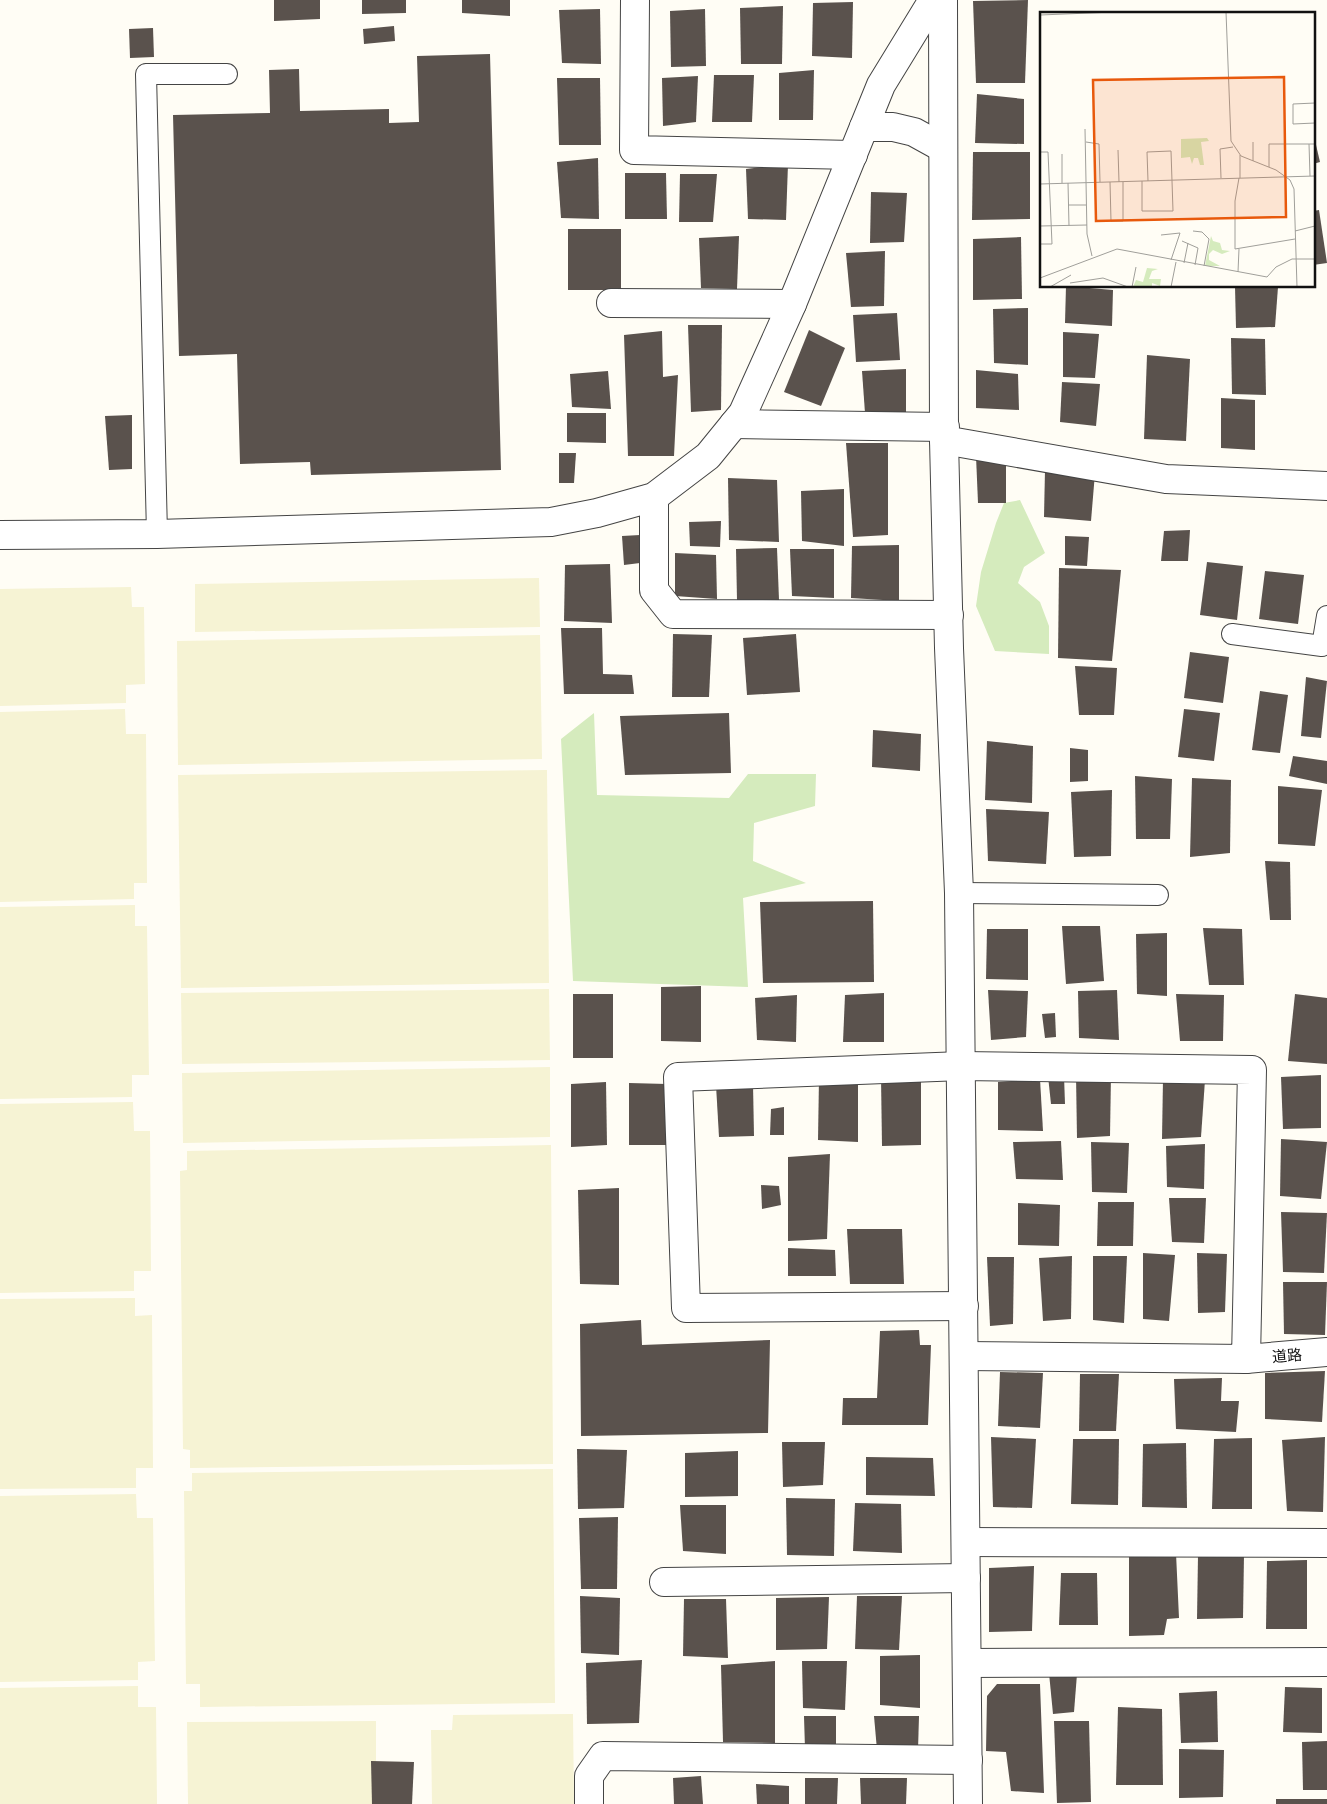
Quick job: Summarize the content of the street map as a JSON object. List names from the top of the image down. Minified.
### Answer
{"streets":{"street":["道路"]}}
